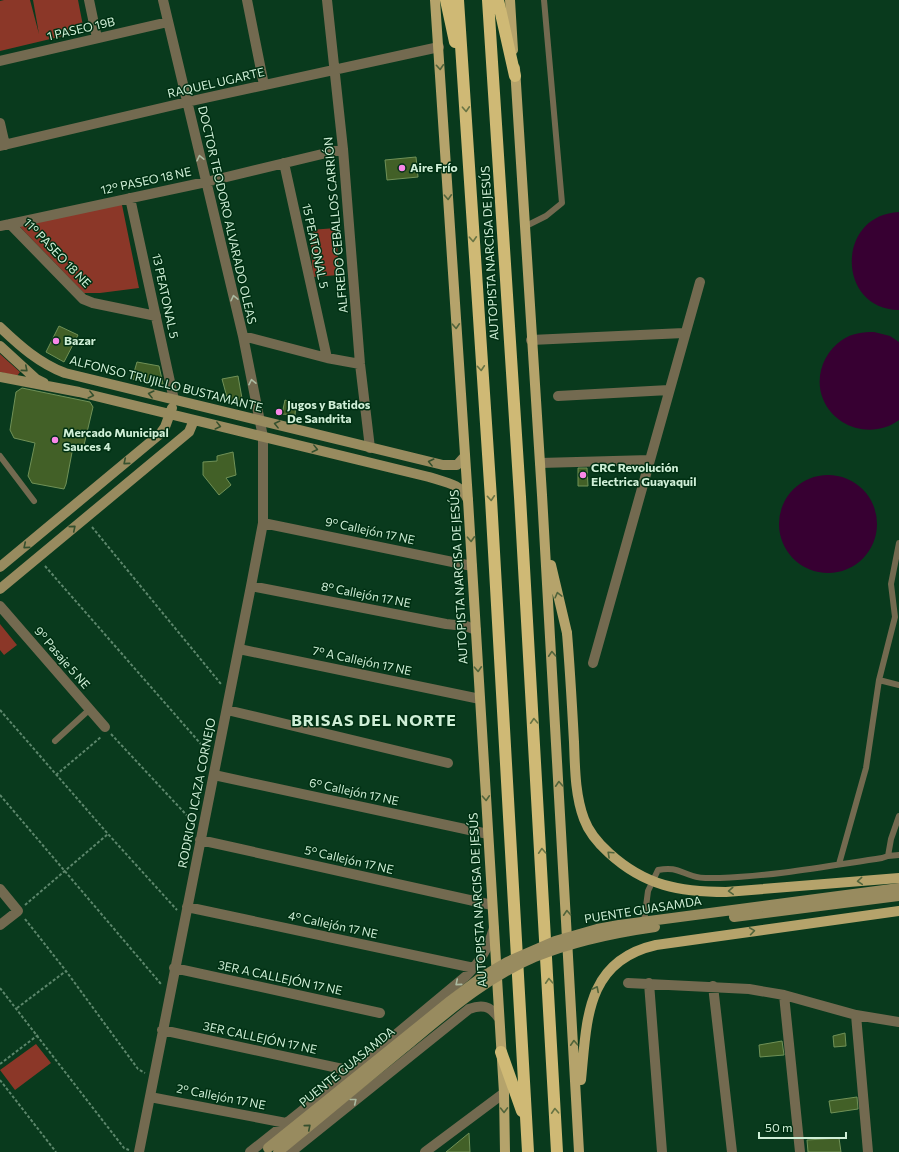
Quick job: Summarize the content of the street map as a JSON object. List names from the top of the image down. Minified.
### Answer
{"streets":{"highway":["AUTOPISTA NARCISA DE JESÚS"],"street":["1 PASEO 19B","RAQUEL UGARTE","12° PASEO 18 NE","DOCTOR TEODORO ALVARADO OLEAS","ALFREDO CEBALLOS CARRIÓN","15 PEATONAL 5","11° PASEO 18 NE","13 PEATONAL 5","ALFONSO TRUJILLO BUSTAMANTE","9º Callejón 17 NE","8º Callejón 17 NE","9º Pasaje 5 NE","7º A Callejón 17 NE","6º Callejón 17 NE","RODRIGO ICAZA CORNEJO","5º Callejón 17 NE","PUENTE GUASAMDA","4º Callejón 17 NE","3ER A CALLEJÓN 17 NE","3ER CALLEJÓN 17 NE","2º Callejón 17 NE"]},"crossings":[["1 PASEO 19B","DOCTOR TEODORO ALVARADO OLEAS"],["RAQUEL UGARTE","DOCTOR TEODORO ALVARADO OLEAS"],["RAQUEL UGARTE","ALFREDO CEBALLOS CARRIÓN"],["RAQUEL UGARTE","AUTOPISTA NARCISA DE JESÚS"],["12° PASEO 18 NE","DOCTOR TEODORO ALVARADO OLEAS"],["12° PASEO 18 NE","ALFREDO CEBALLOS CARRIÓN"],["12° PASEO 18 NE","15 PEATONAL 5"],["12° PASEO 18 NE","11° PASEO 18 NE"],["12° PASEO 18 NE","13 PEATONAL 5"],["DOCTOR TEODORO ALVARADO OLEAS","ALFONSO TRUJILLO BUSTAMANTE"],["DOCTOR TEODORO ALVARADO OLEAS","RODRIGO ICAZA CORNEJO"],["ALFREDO CEBALLOS CARRIÓN","ALFONSO TRUJILLO BUSTAMANTE"],["11° PASEO 18 NE","13 PEATONAL 5"],["AUTOPISTA NARCISA DE JESÚS","ALFONSO TRUJILLO BUSTAMANTE"],["AUTOPISTA NARCISA DE JESÚS","9º Callejón 17 NE"],["AUTOPISTA NARCISA DE JESÚS","8º Callejón 17 NE"],["AUTOPISTA NARCISA DE JESÚS","7º A Callejón 17 NE"],["AUTOPISTA NARCISA DE JESÚS","6º Callejón 17 NE"],["AUTOPISTA NARCISA DE JESÚS","5º Callejón 17 NE"],["13 PEATONAL 5","ALFONSO TRUJILLO BUSTAMANTE"],["9º Callejón 17 NE","RODRIGO ICAZA CORNEJO"],["8º Callejón 17 NE","RODRIGO ICAZA CORNEJO"],["7º A Callejón 17 NE","RODRIGO ICAZA CORNEJO"],["6º Callejón 17 NE","RODRIGO ICAZA CORNEJO"],["RODRIGO ICAZA CORNEJO","5º Callejón 17 NE"],["RODRIGO ICAZA CORNEJO","4º Callejón 17 NE"],["RODRIGO ICAZA CORNEJO","3ER A CALLEJÓN 17 NE"],["RODRIGO ICAZA CORNEJO","3ER CALLEJÓN 17 NE"],["RODRIGO ICAZA CORNEJO","2º Callejón 17 NE"]],"one_way":["DOCTOR TEODORO ALVARADO OLEAS"],"districts":["BRISAS DEL NORTE"],"places":["Aire Frío","Bazar","Jugos y Batidos De Sandrita","Mercado Municipal Sauces 4","CRC Revolución Electrica Guayaquil"],"scale_bar":"50 m"}
